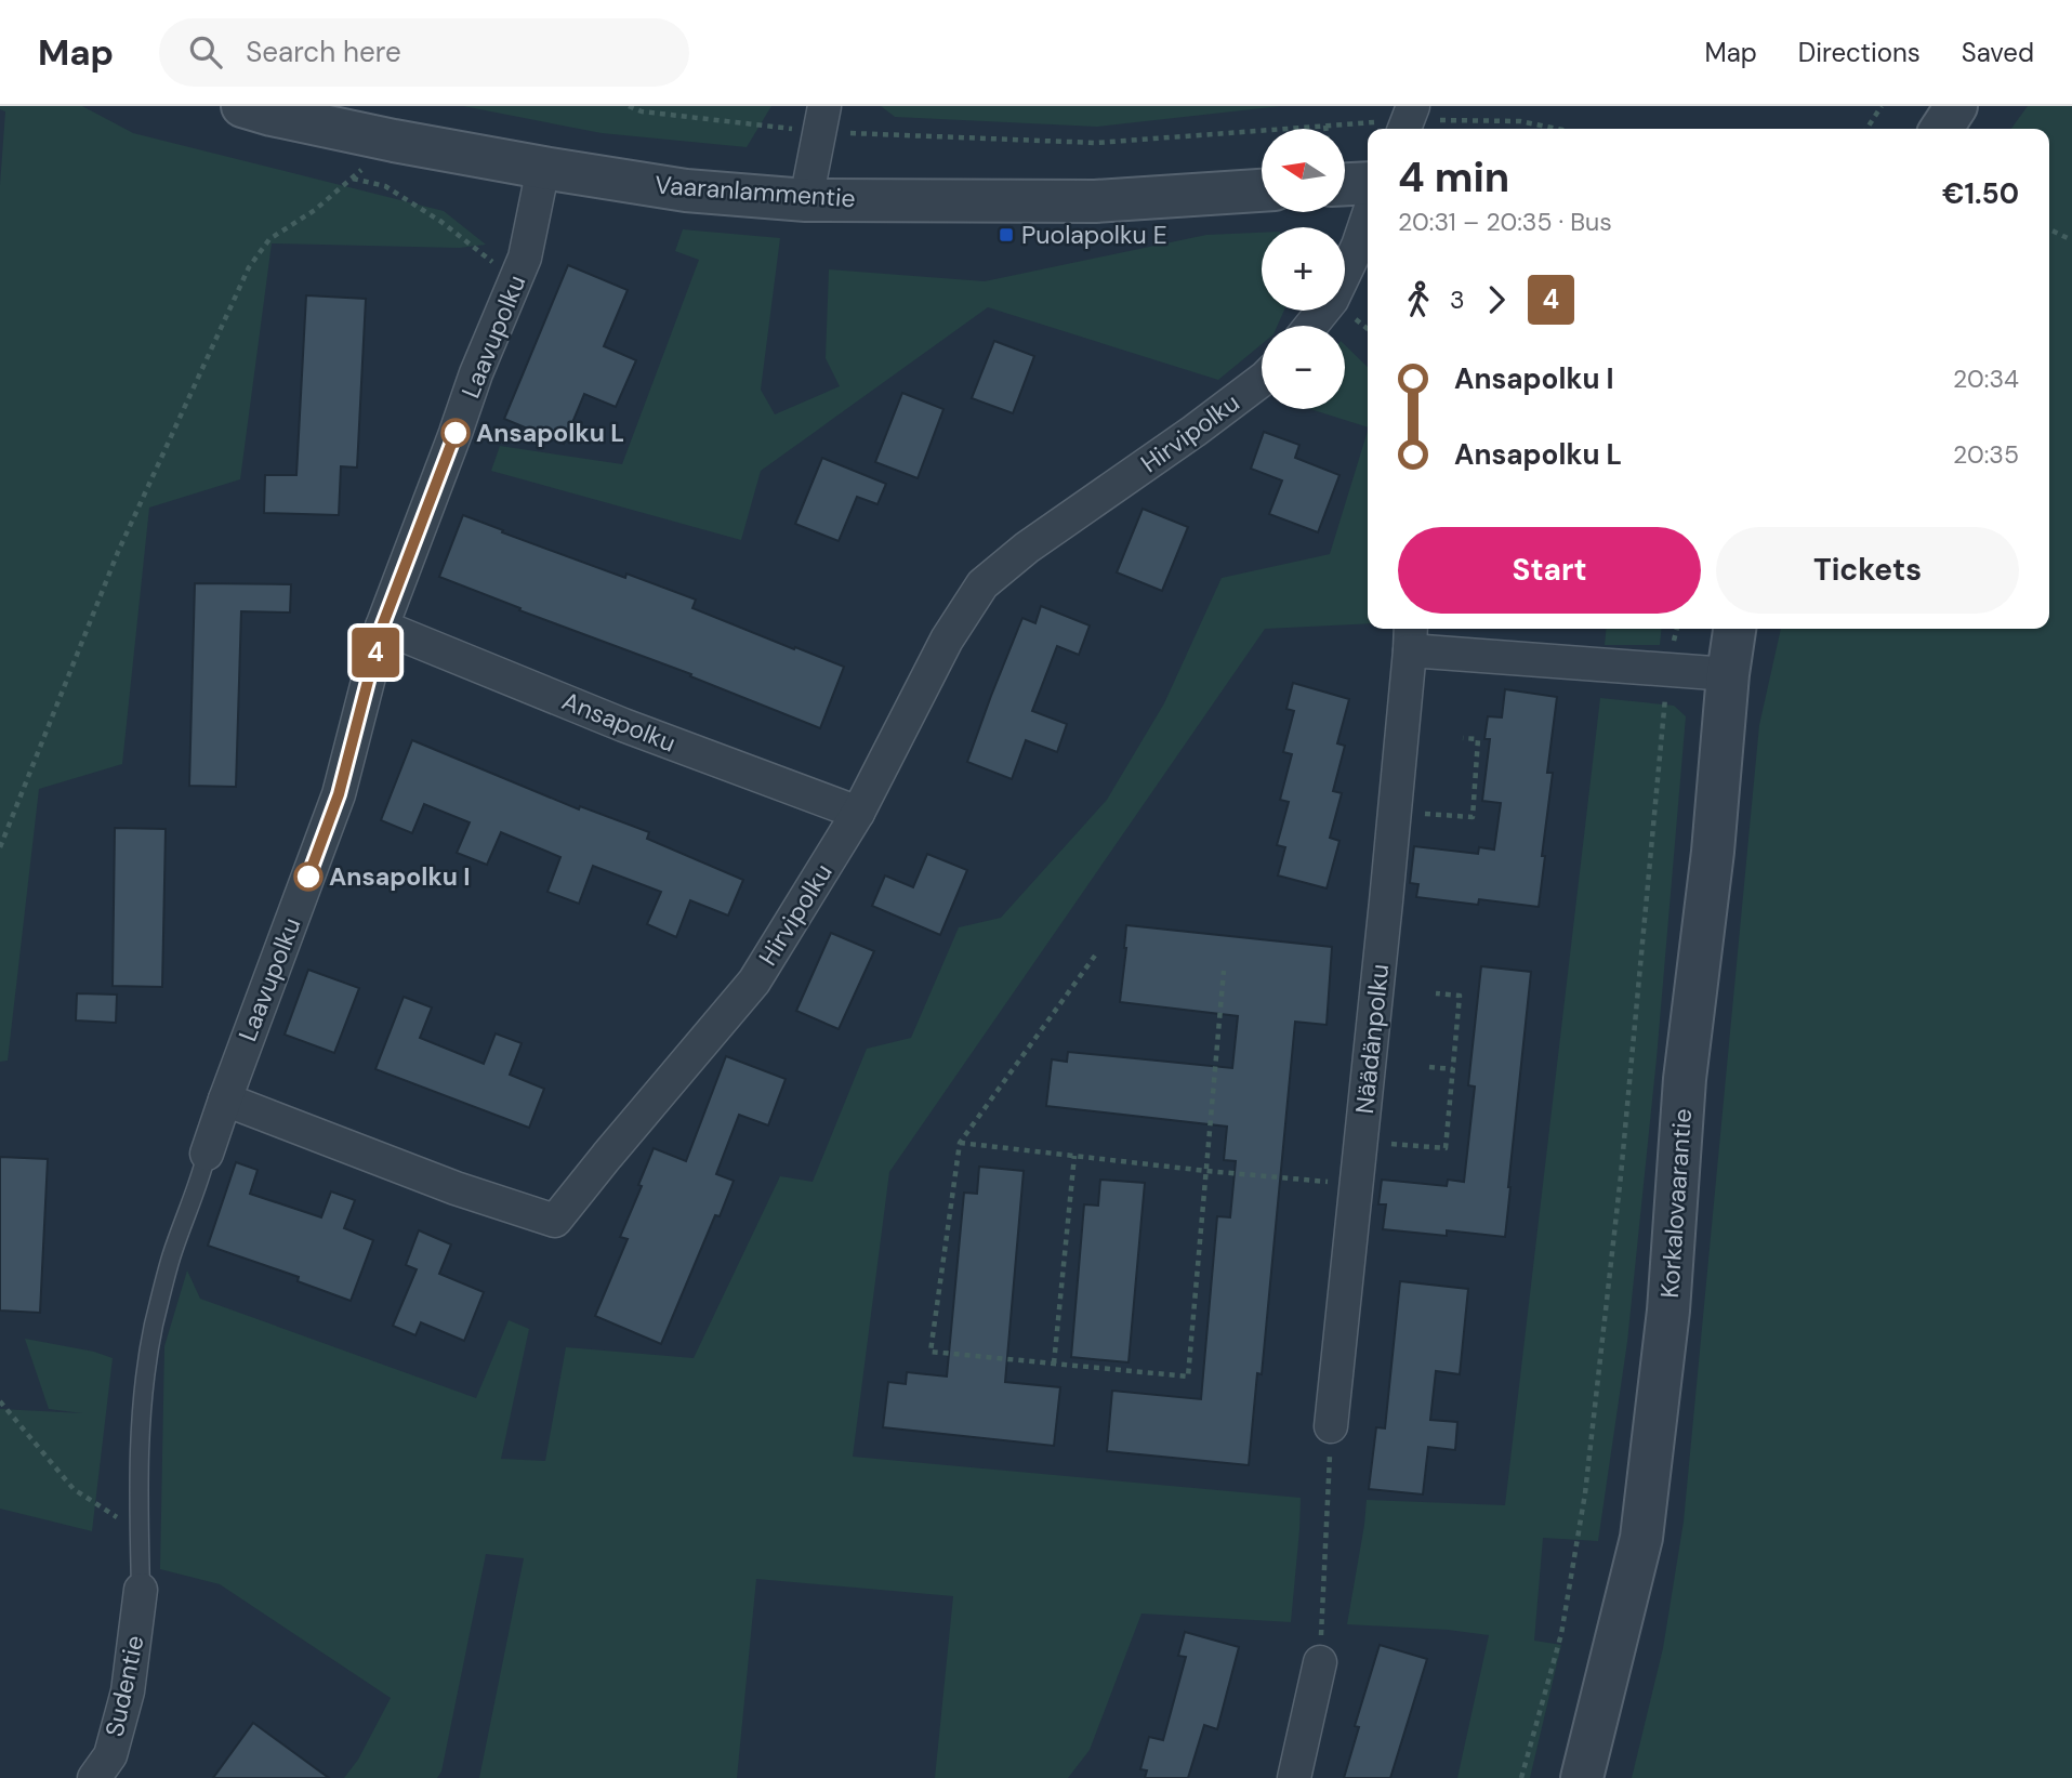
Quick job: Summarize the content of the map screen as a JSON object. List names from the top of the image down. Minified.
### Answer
{"streets":{"street":["Vaaranlammentie","Laavupolku","Hirvipolku","Ansapolku","Näädänpolku","Korkalovaarantie","Sudentie"]},"crossings":[["Vaaranlammentie","Laavupolku"],["Laavupolku","Hirvipolku"],["Laavupolku","Ansapolku"],["Laavupolku","Sudentie"],["Hirvipolku","Ansapolku"],["Näädänpolku","Korkalovaarantie"]],"places":{"transit":["Puolapolku E"],"other":["Ansapolku L","Ansapolku I"]},"lines":["bus line 4"],"north":"left","page":{"header":"Map","search":"Search here","nav":["Map","Directions","Saved"],"on_map":"4","map_buttons":["+","−"],"heading":["4 min","20:31 – 20:35 · Bus","€1.50"],"legs":["3","4"],"list":[{"name":"Ansapolku I","value":"20:34"},{"name":"Ansapolku L","value":"20:35"}],"buttons":["Start","Tickets"]}}
